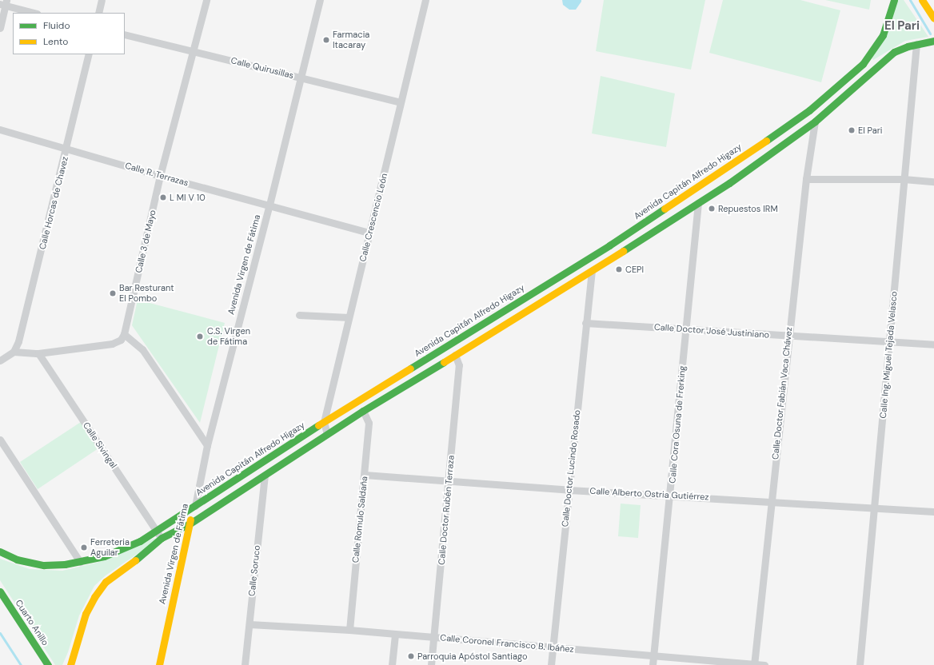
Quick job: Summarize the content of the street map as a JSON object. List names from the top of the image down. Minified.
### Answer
{"streets":{"main road":["Avenida Capitán Alfredo Higazy","Avenida Virgen de Fátima","Cuarto Anillo"],"street":["Calle Quirusillas","Calle R. Terrazas","Calle Horcas de Chavez","Calle Crescencio León","Calle 3 de Mayo","Calle Doctor José Justiniano","Calle Ing. Miguel Tejada Velasco","Calle Doctor Fabián Vaca Chávez","Calle Cora Osuna de Frerking","Calle Sivingal","Calle Doctor Lucindo Rosado","Calle Alberto Ostria Gutiérrez","Calle Doctor Rubén Terraza","Calle Romulo Saldaña","Calle Soruco","Calle Coronel Francisco B. Ibáñez"]},"crossings":[["Calle Quirusillas","Calle Crescencio León"],["Calle Quirusillas","Calle 3 de Mayo"],["Calle Quirusillas","Avenida Virgen de Fátima"],["Calle R. Terrazas","Calle Horcas de Chavez"],["Calle R. Terrazas","Calle Crescencio León"],["Calle R. Terrazas","Calle 3 de Mayo"],["Calle R. Terrazas","Avenida Virgen de Fátima"],["Avenida Capitán Alfredo Higazy","Calle Crescencio León"],["Avenida Capitán Alfredo Higazy","Avenida Virgen de Fátima"],["Avenida Capitán Alfredo Higazy","Calle Sivingal"],["Calle Doctor José Justiniano","Calle Ing. Miguel Tejada Velasco"],["Calle Doctor José Justiniano","Calle Doctor Fabián Vaca Chávez"],["Calle Doctor José Justiniano","Calle Cora Osuna de Frerking"],["Calle Doctor José Justiniano","Calle Doctor Lucindo Rosado"],["Calle Ing. Miguel Tejada Velasco","Calle Alberto Ostria Gutiérrez"],["Calle Doctor Fabián Vaca Chávez","Calle Alberto Ostria Gutiérrez"],["Calle Doctor Fabián Vaca Chávez","Calle Coronel Francisco B. Ibáñez"],["Calle Cora Osuna de Frerking","Calle Alberto Ostria Gutiérrez"],["Calle Cora Osuna de Frerking","Calle Coronel Francisco B. Ibáñez"],["Calle Doctor Lucindo Rosado","Calle Alberto Ostria Gutiérrez"],["Calle Doctor Lucindo Rosado","Calle Coronel Francisco B. Ibáñez"],["Calle Alberto Ostria Gutiérrez","Calle Doctor Rubén Terraza"],["Calle Alberto Ostria Gutiérrez","Calle Romulo Saldaña"],["Calle Doctor Rubén Terraza","Calle Coronel Francisco B. Ibáñez"],["Calle Romulo Saldaña","Calle Coronel Francisco B. Ibáñez"],["Calle Soruco","Calle Coronel Francisco B. Ibáñez"]],"districts":["El Pari"],"places":["Farmacia Itacaray","El Pari","L MI V 10","Repuestos IRM","CEPI","Bar Resturant El Pombo","C.S. Virgen de Fátima","Ferreteria Aguilar","Parroquia Apóstol Santiago"],"legend":["Fluido","Lento"]}
